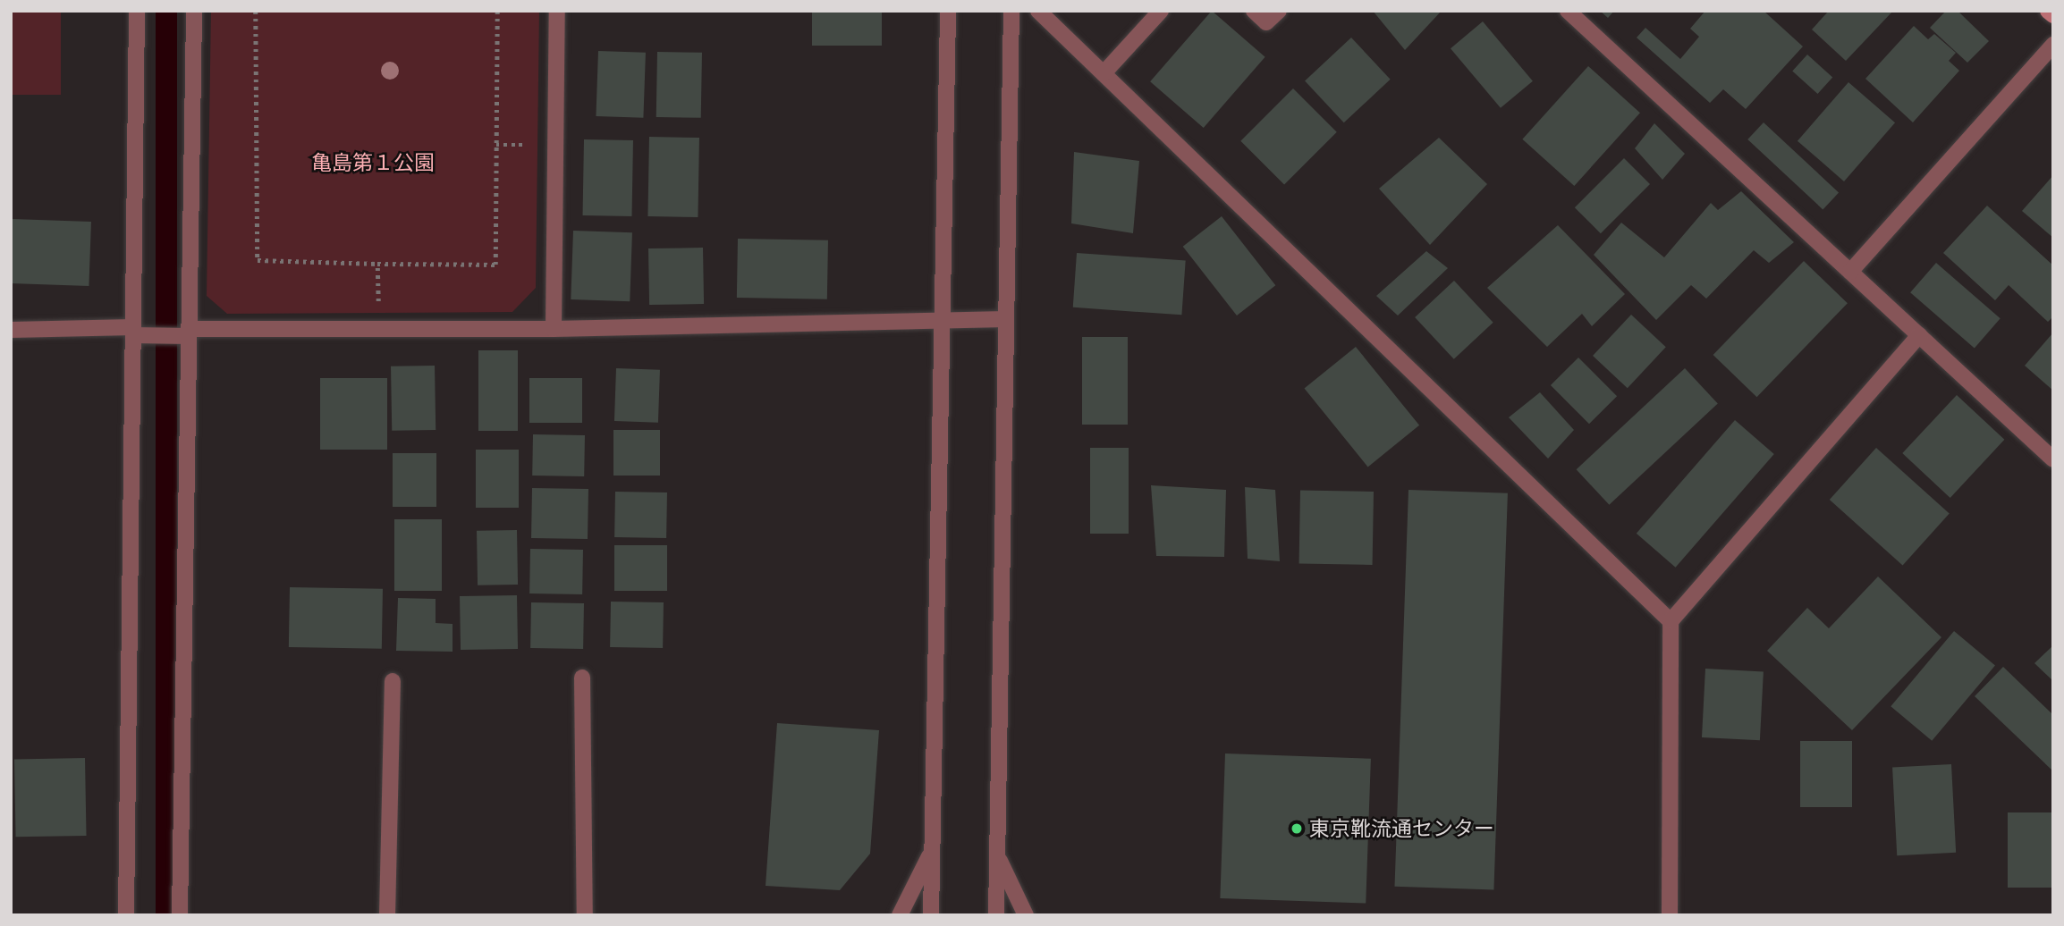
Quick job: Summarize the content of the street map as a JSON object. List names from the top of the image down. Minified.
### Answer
{"parks":["亀島第１公園"],"places":["東京靴流通センター"]}
